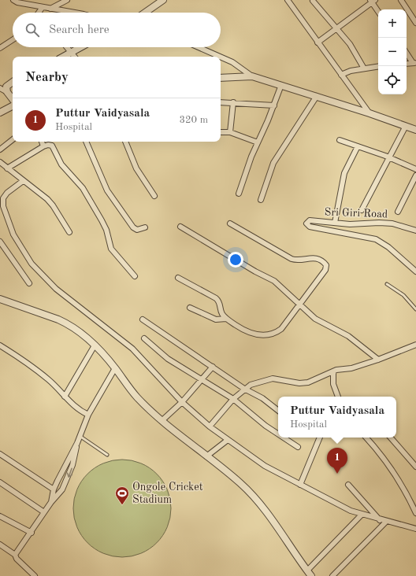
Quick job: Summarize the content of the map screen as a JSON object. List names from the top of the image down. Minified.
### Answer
{"streets":{"street":["Sri Giri Road"]},"places":{"sports":["Ongole Cricket Stadium"]},"page":{"map_buttons":["+","−"],"search":"Search here","heading":"Nearby","list":[{"mark":"1","name":"Puttur Vaidyasala","note":"Hospital","value":"320 m"}],"popup":["Puttur Vaidyasala","Hospital"],"pins":"1"}}
